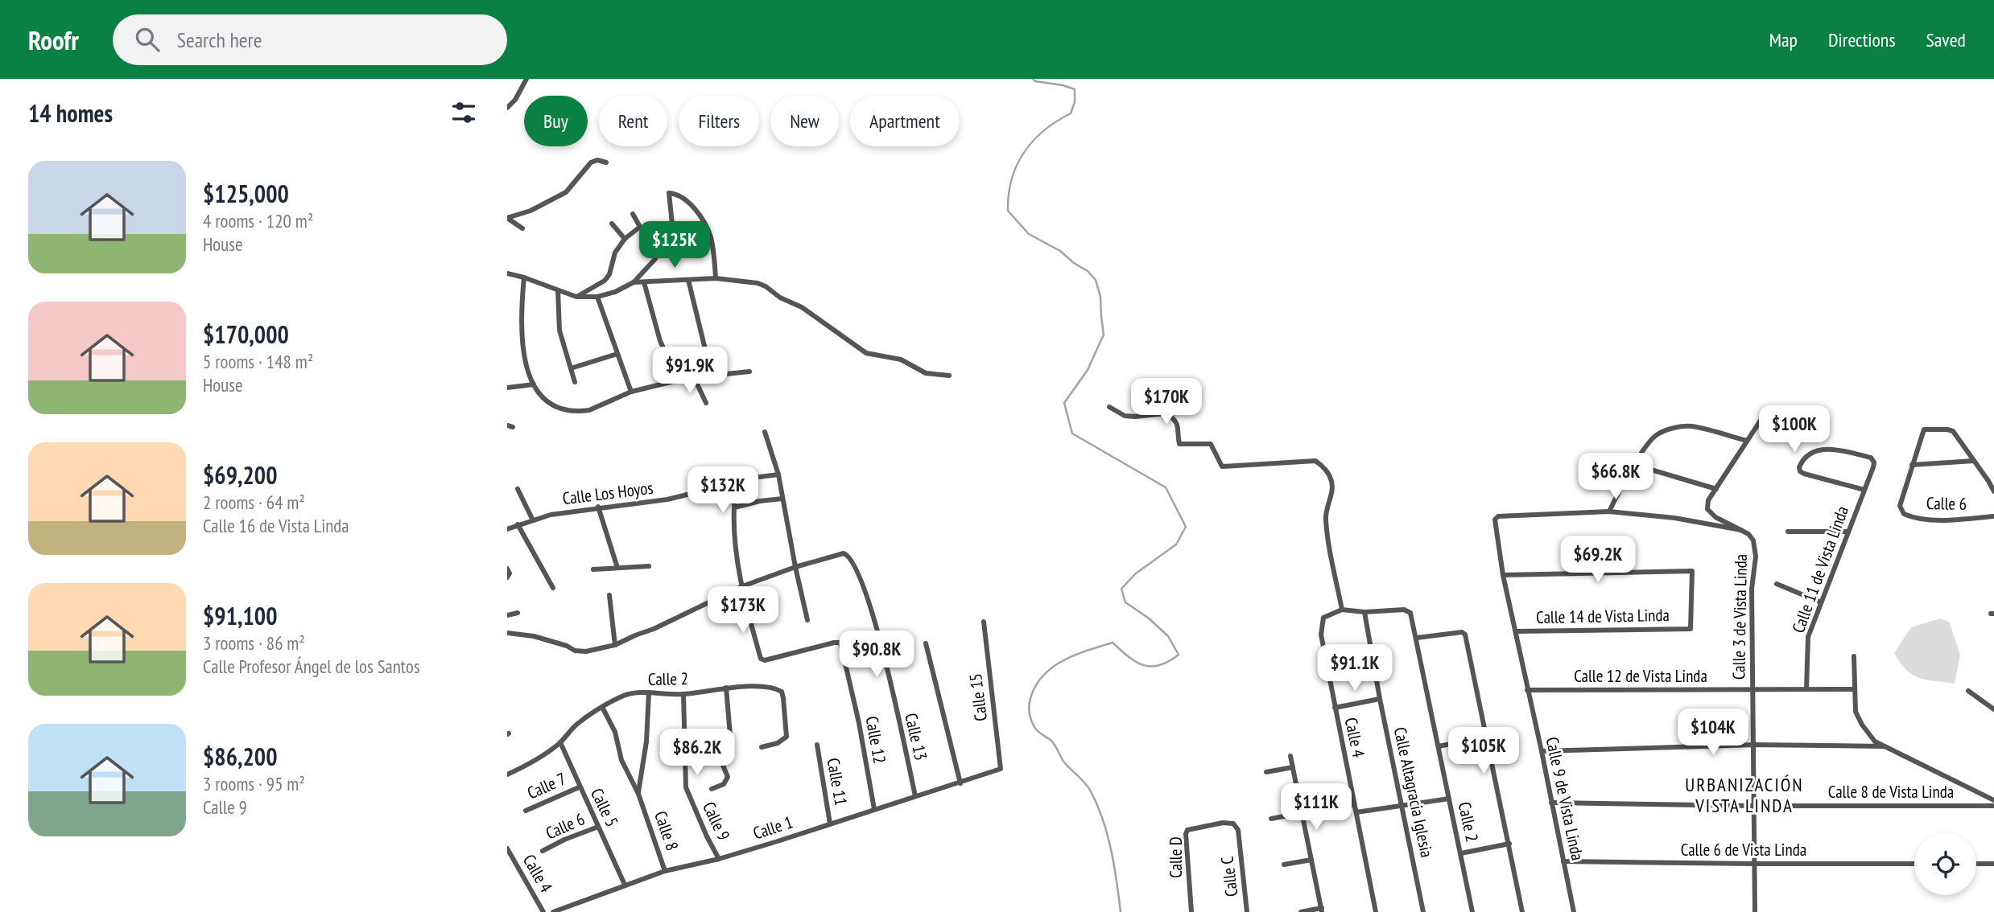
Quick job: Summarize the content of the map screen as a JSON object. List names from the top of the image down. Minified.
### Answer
{"streets":{"street":["Calle Los Hoyos","Calle 6","Calle 11 de Vista Linda","Calle 14 de Vista Linda","Calle 3 de Vista Linda","Calle 12 de Vista Linda","Calle 2","Calle 15","Calle 13","Calle 4","Calle 12","Calle 11","Calle 7","Calle 8 de Vista Linda","Calle Altagracia Iglesia","Calle 9 de Vista Linda","Calle 5","Calle 9","Calle 1","Calle 8","Calle 6 de Vista Linda","Calle D","Calle C"]},"crossings":[["Calle 6","Calle 5"],["Calle 11 de Vista Linda","Calle 12 de Vista Linda"],["Calle 14 de Vista Linda","Calle 9 de Vista Linda"],["Calle 3 de Vista Linda","Calle 12 de Vista Linda"],["Calle 3 de Vista Linda","Calle 8 de Vista Linda"],["Calle 3 de Vista Linda","Calle 6 de Vista Linda"],["Calle 12 de Vista Linda","Calle 9 de Vista Linda"],["Calle 2","Calle Altagracia Iglesia"],["Calle 2","Calle 5"],["Calle 2","Calle 9"],["Calle 2","Calle 8"],["Calle 15","Calle 1"],["Calle 13","Calle 1"],["Calle 12","Calle 1"],["Calle 11","Calle 1"],["Calle 7","Calle 5"],["Calle 8 de Vista Linda","Calle 9 de Vista Linda"],["Calle 9 de Vista Linda","Calle 6 de Vista Linda"],["Calle 5","Calle 1"],["Calle 9","Calle 1"],["Calle 1","Calle 8"],["Calle D","Calle C"]],"districts":["URBANIZACIÓN VISTA LINDA"],"page":{"header":"Roofr","search":"Search here","nav":["Map","Directions","Saved"],"heading":"14 homes","chip":["Buy","Rent","Filters","New","Apartment"],"list":[{"name":"$125,000","note":"4 rooms · 120 m² · House"},{"name":"$170,000","note":"5 rooms · 148 m² · House"},{"name":"$69,200","note":"2 rooms · 64 m² · Calle 16 de Vista Linda"},{"name":"$91,100","note":"3 rooms · 86 m² · Calle Profesor Ángel de los Santos"},{"name":"$86,200","note":"3 rooms · 95 m² · Calle 9"}],"price":["$125K","$91.9K","$170K","$100K","$66.8K","$132K","$69.2K","$173K","$90.8K","$91.1K","$104K","$105K","$86.2K","$111K"]}}
